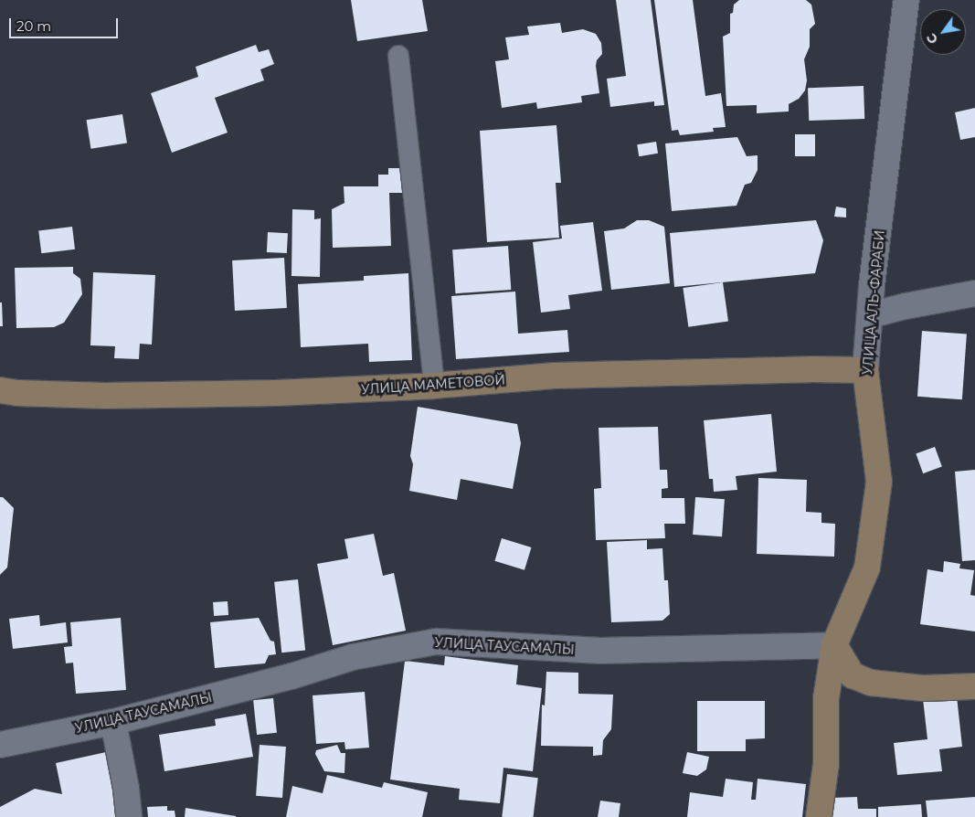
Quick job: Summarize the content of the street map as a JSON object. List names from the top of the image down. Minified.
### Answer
{"streets":{"street":["УЛИЦА АЛЬ-ФАРАБИ","УЛИЦА МАМЕТОВОЙ","УЛИЦА ТАУСАМАЛЫ"]},"crossings":[["УЛИЦА АЛЬ-ФАРАБИ","УЛИЦА МАМЕТОВОЙ"],["УЛИЦА АЛЬ-ФАРАБИ","УЛИЦА ТАУСАМАЛЫ"]],"scale_bar":"20 m","north":"bottom left"}
